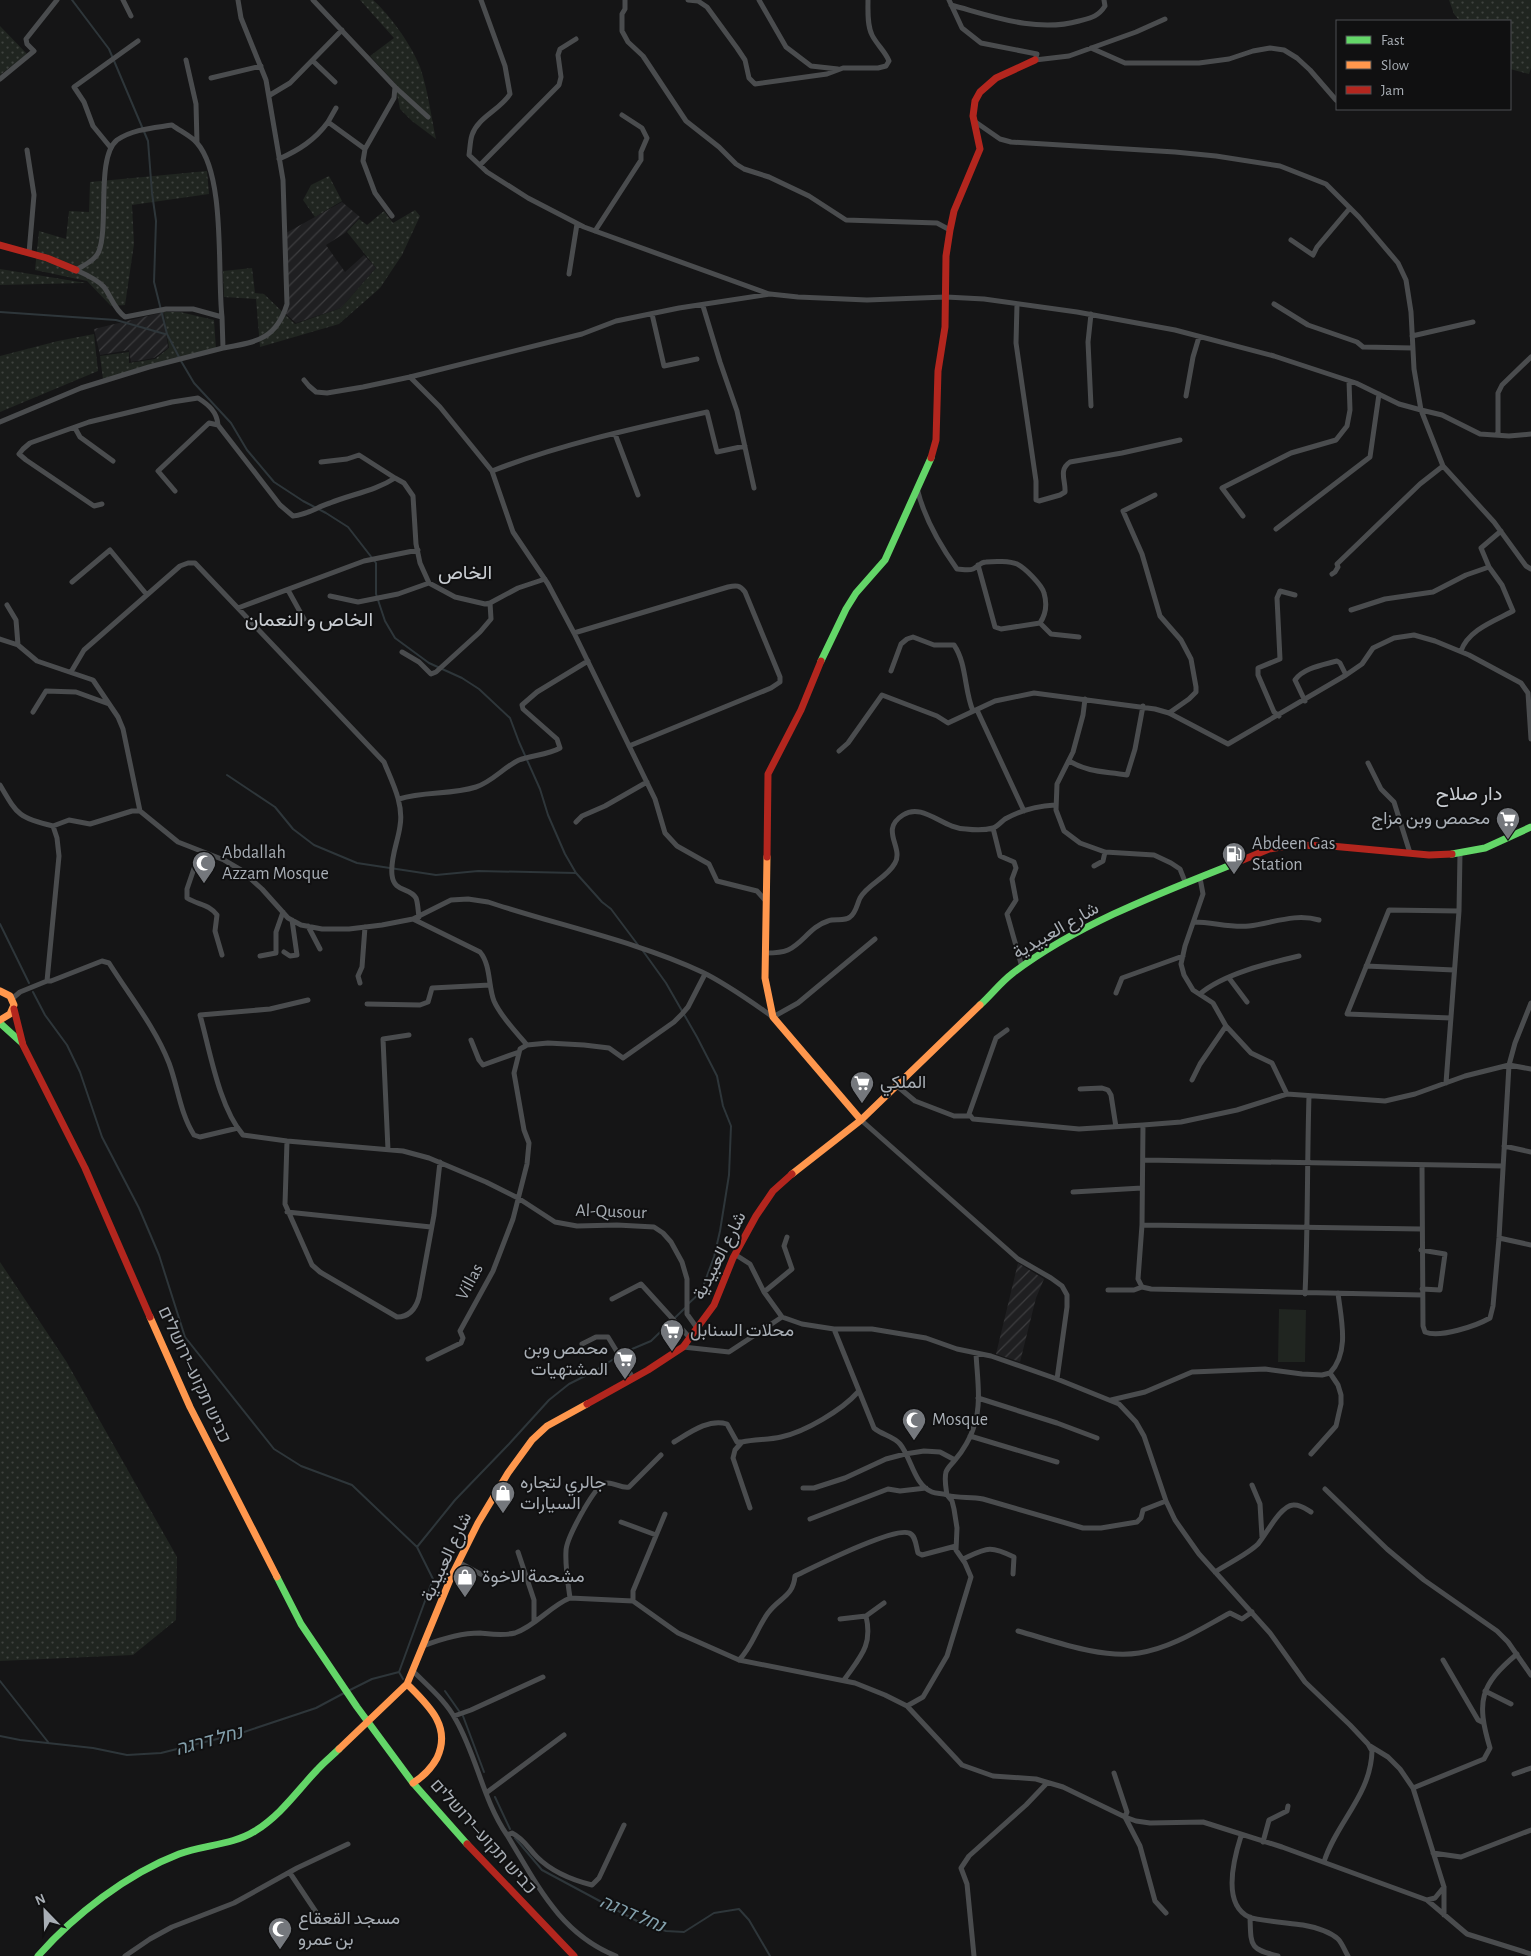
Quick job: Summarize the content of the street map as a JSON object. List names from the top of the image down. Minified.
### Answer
{"streets":{"main road":["شارع العبيدية","כביש תקוע–ירושלים"],"street":["Al-Qusour","Villas"]},"crossings":[["شارع العبيدية","Al-Qusour"],["Al-Qusour","Villas"]],"districts":["الخاص","الخاص و النعمان","دار صلاح"],"water":["נחל דרגה"],"places":{"supermarket":["محمص وبن مزاج","الملكي","محلات السنابل","محمص وبن المشتهيات"],"fuel station":["Abdeen Gas Station"],"mosque":["Abdallah Azzam Mosque","Mosque","مسجد القعقاع بن عمرو"],"shop":["جالري لتجاره السيارات","مشحمة الاخوة"]},"legend":["Fast","Slow","Jam"],"north":"top left"}
